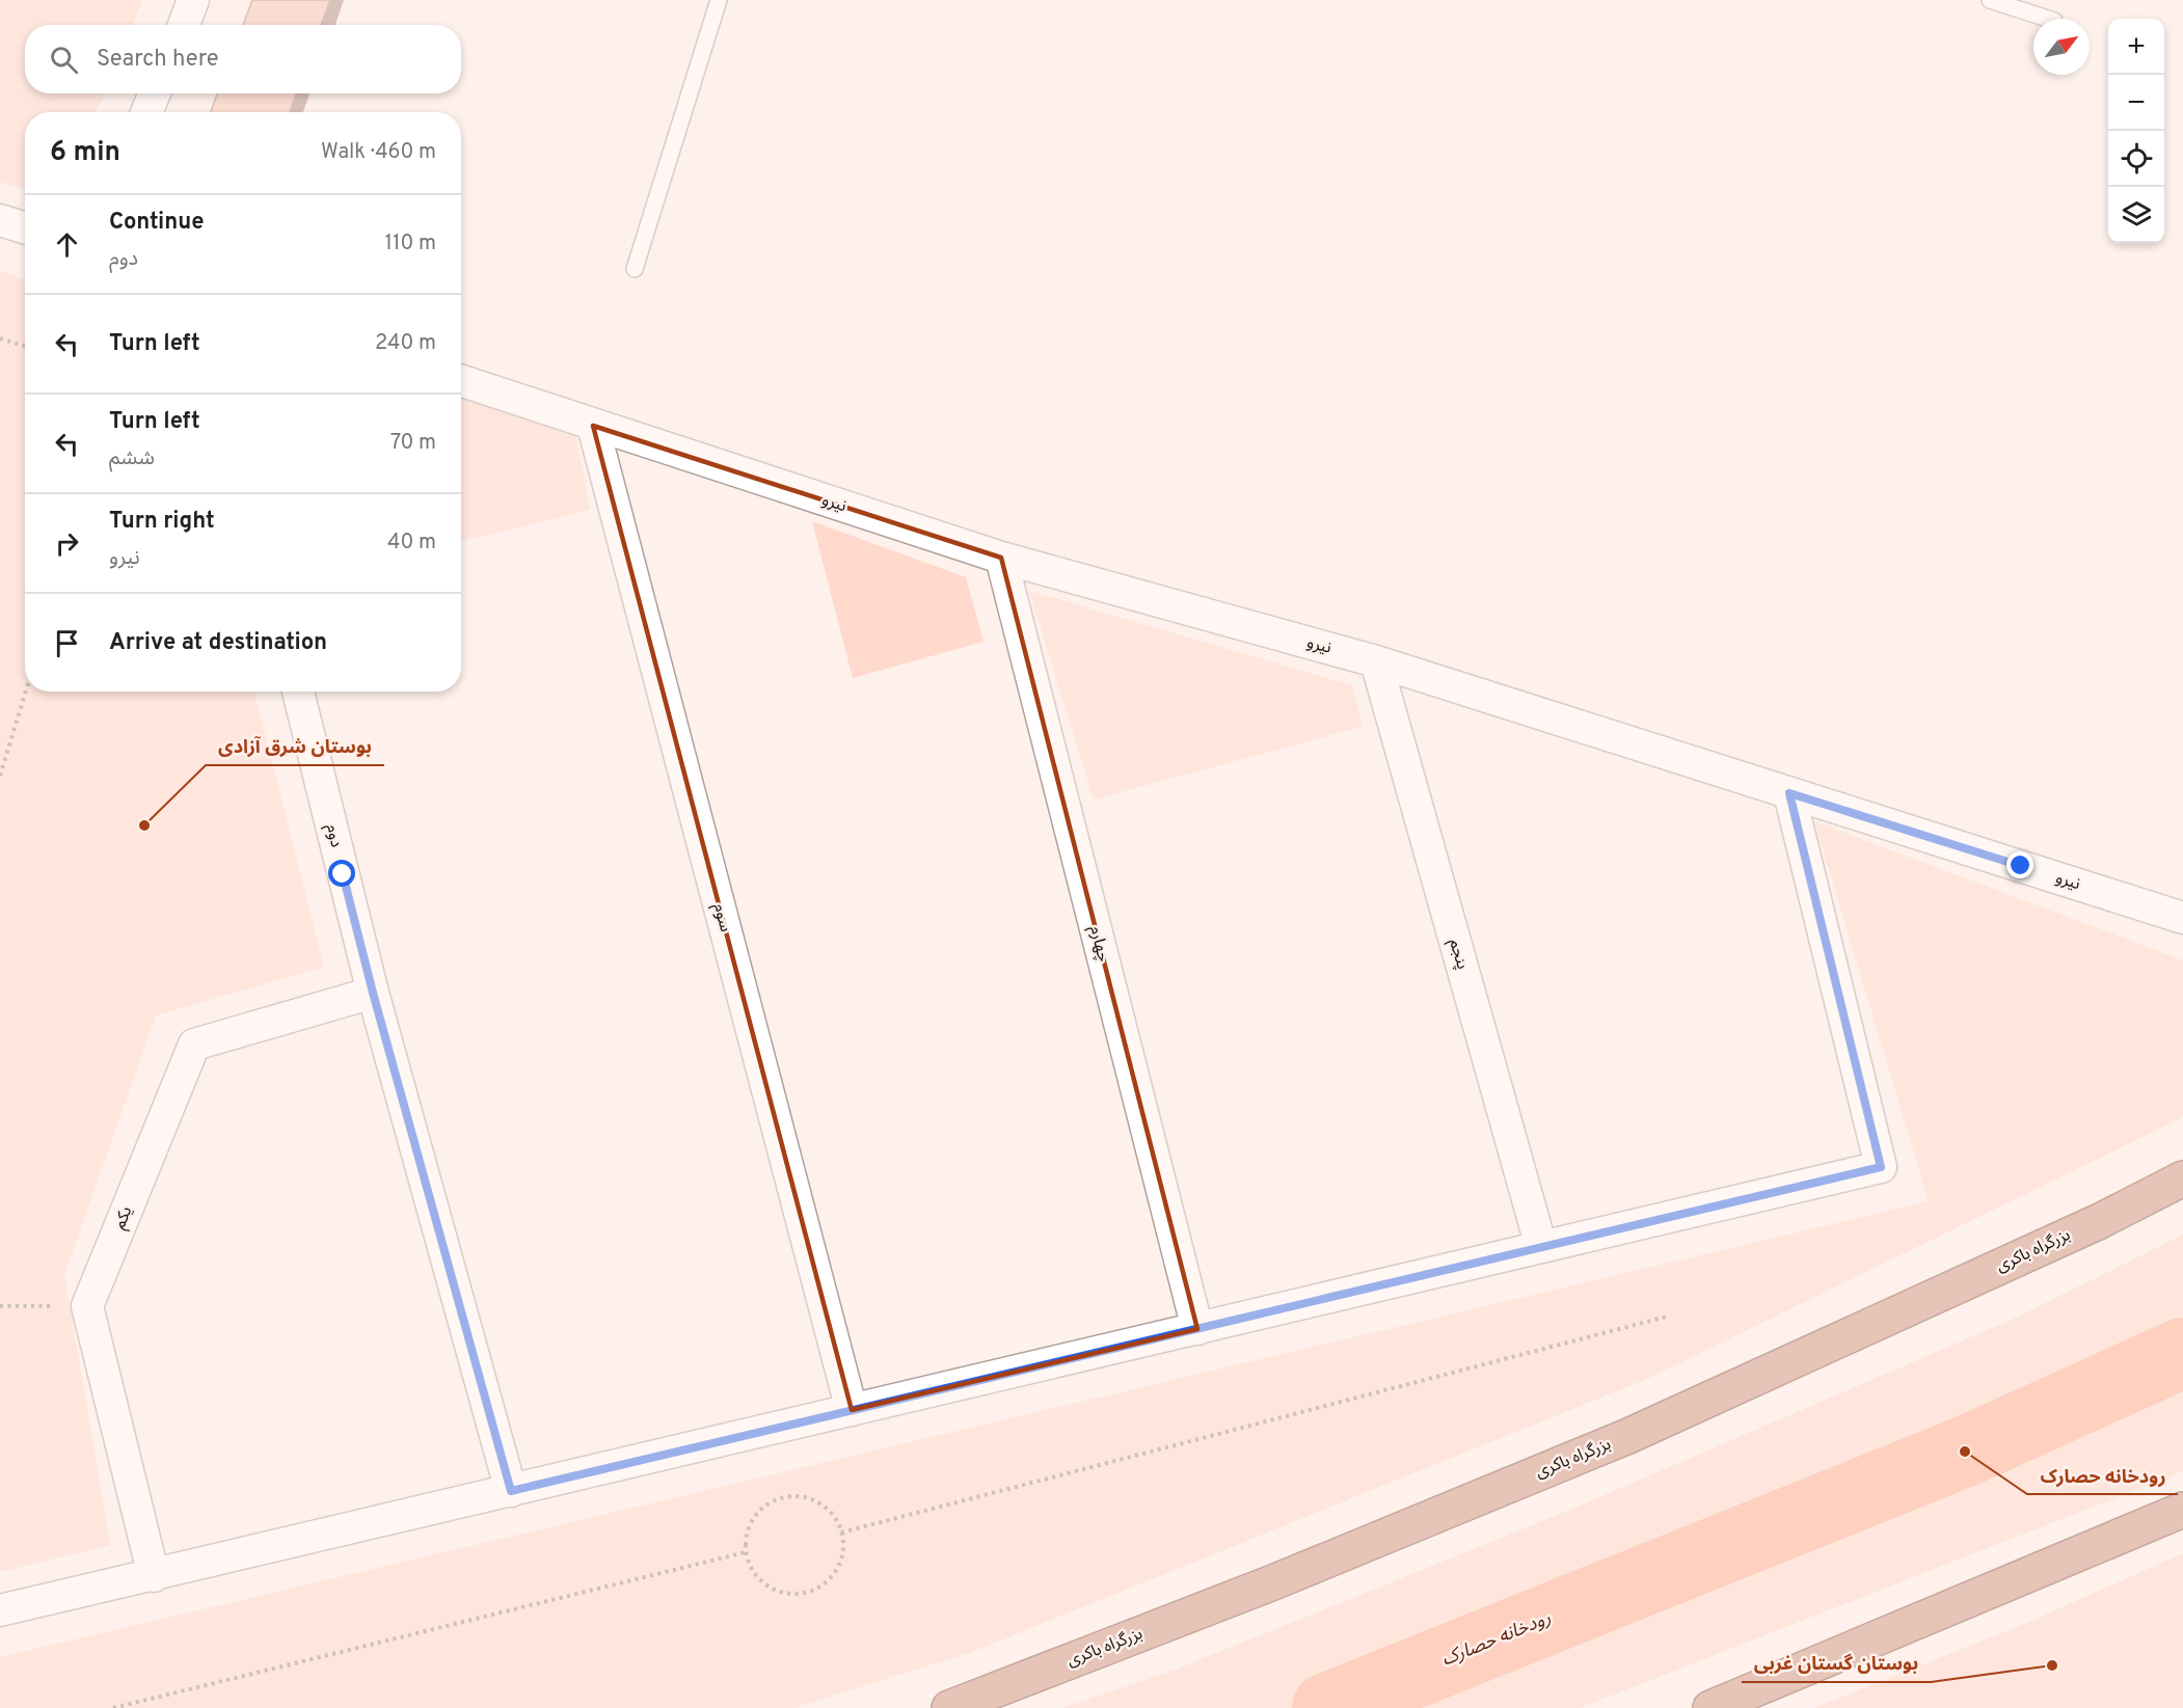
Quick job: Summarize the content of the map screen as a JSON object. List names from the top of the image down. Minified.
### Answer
{"streets":{"highway":["بزرگراه باکری"],"street":["نیرو","دوم","سوم","چهارم","پنجم","یکم"]},"crossings":[["نیرو","سوم"],["نیرو","چهارم"],["نیرو","پنجم"],["دوم","یکم"]],"water":["رودخانه حصارک"],"places":["بوستان شرق آزادی","رودخانه حصارک","بوستان گستان غربی"],"north":"top right","page":{"map_buttons":["+","−"],"search":"Search here","heading":["6 min","Walk · 460 m"],"list":[["Continue","دوم","110 m"],["Turn left","240 m"],["Turn left","ششم","70 m"],["Turn right","نیرو","40 m"],"Arrive at destination"]}}
